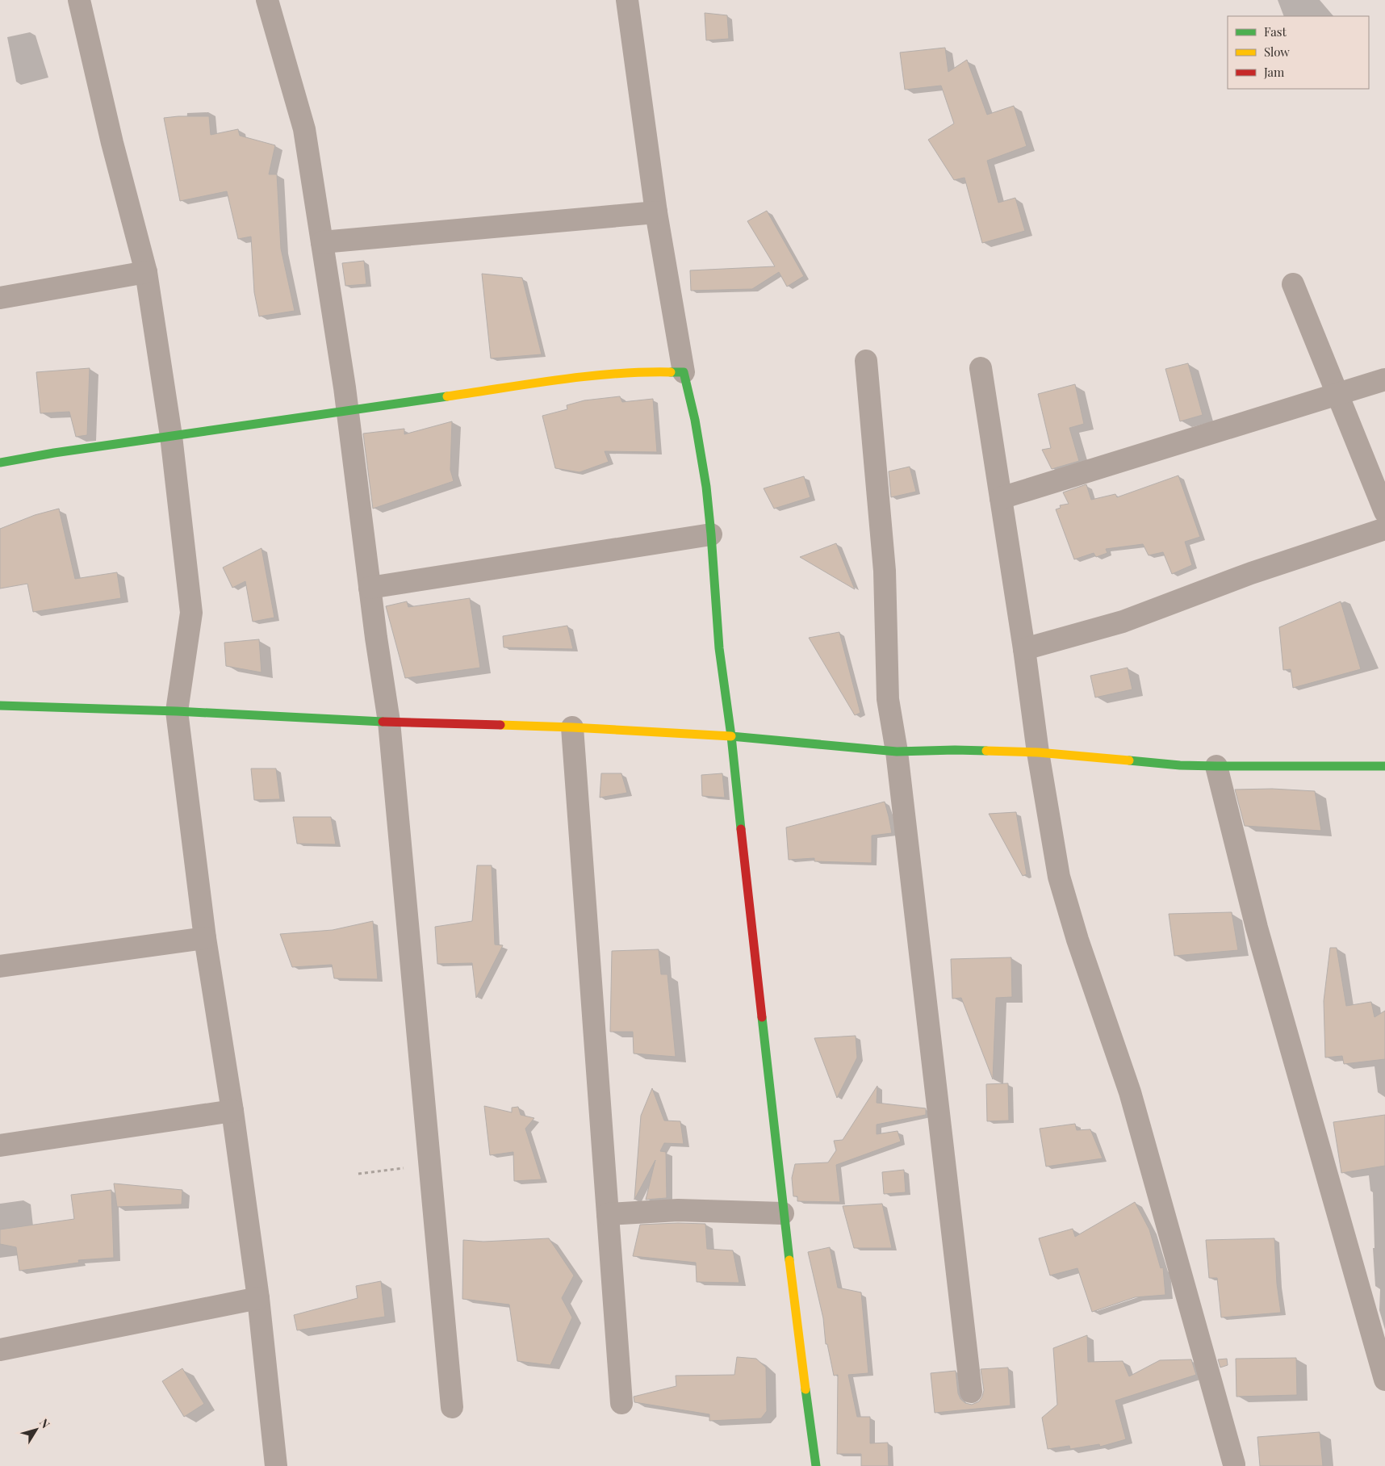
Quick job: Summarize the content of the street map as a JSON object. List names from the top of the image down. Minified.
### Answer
{"legend":["Fast","Slow","Jam"],"north":"top right"}
